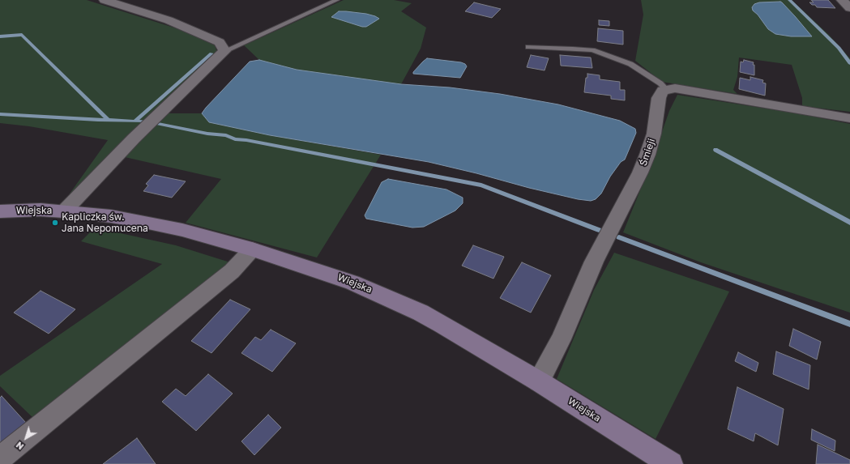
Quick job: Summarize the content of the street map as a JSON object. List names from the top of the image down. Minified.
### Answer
{"streets":{"street":["Śmieji","Wiejska"]},"crossings":[["Śmieji","Wiejska"]],"places":["Kapliczka św. Jana Nepomucena"],"north":"bottom left"}
